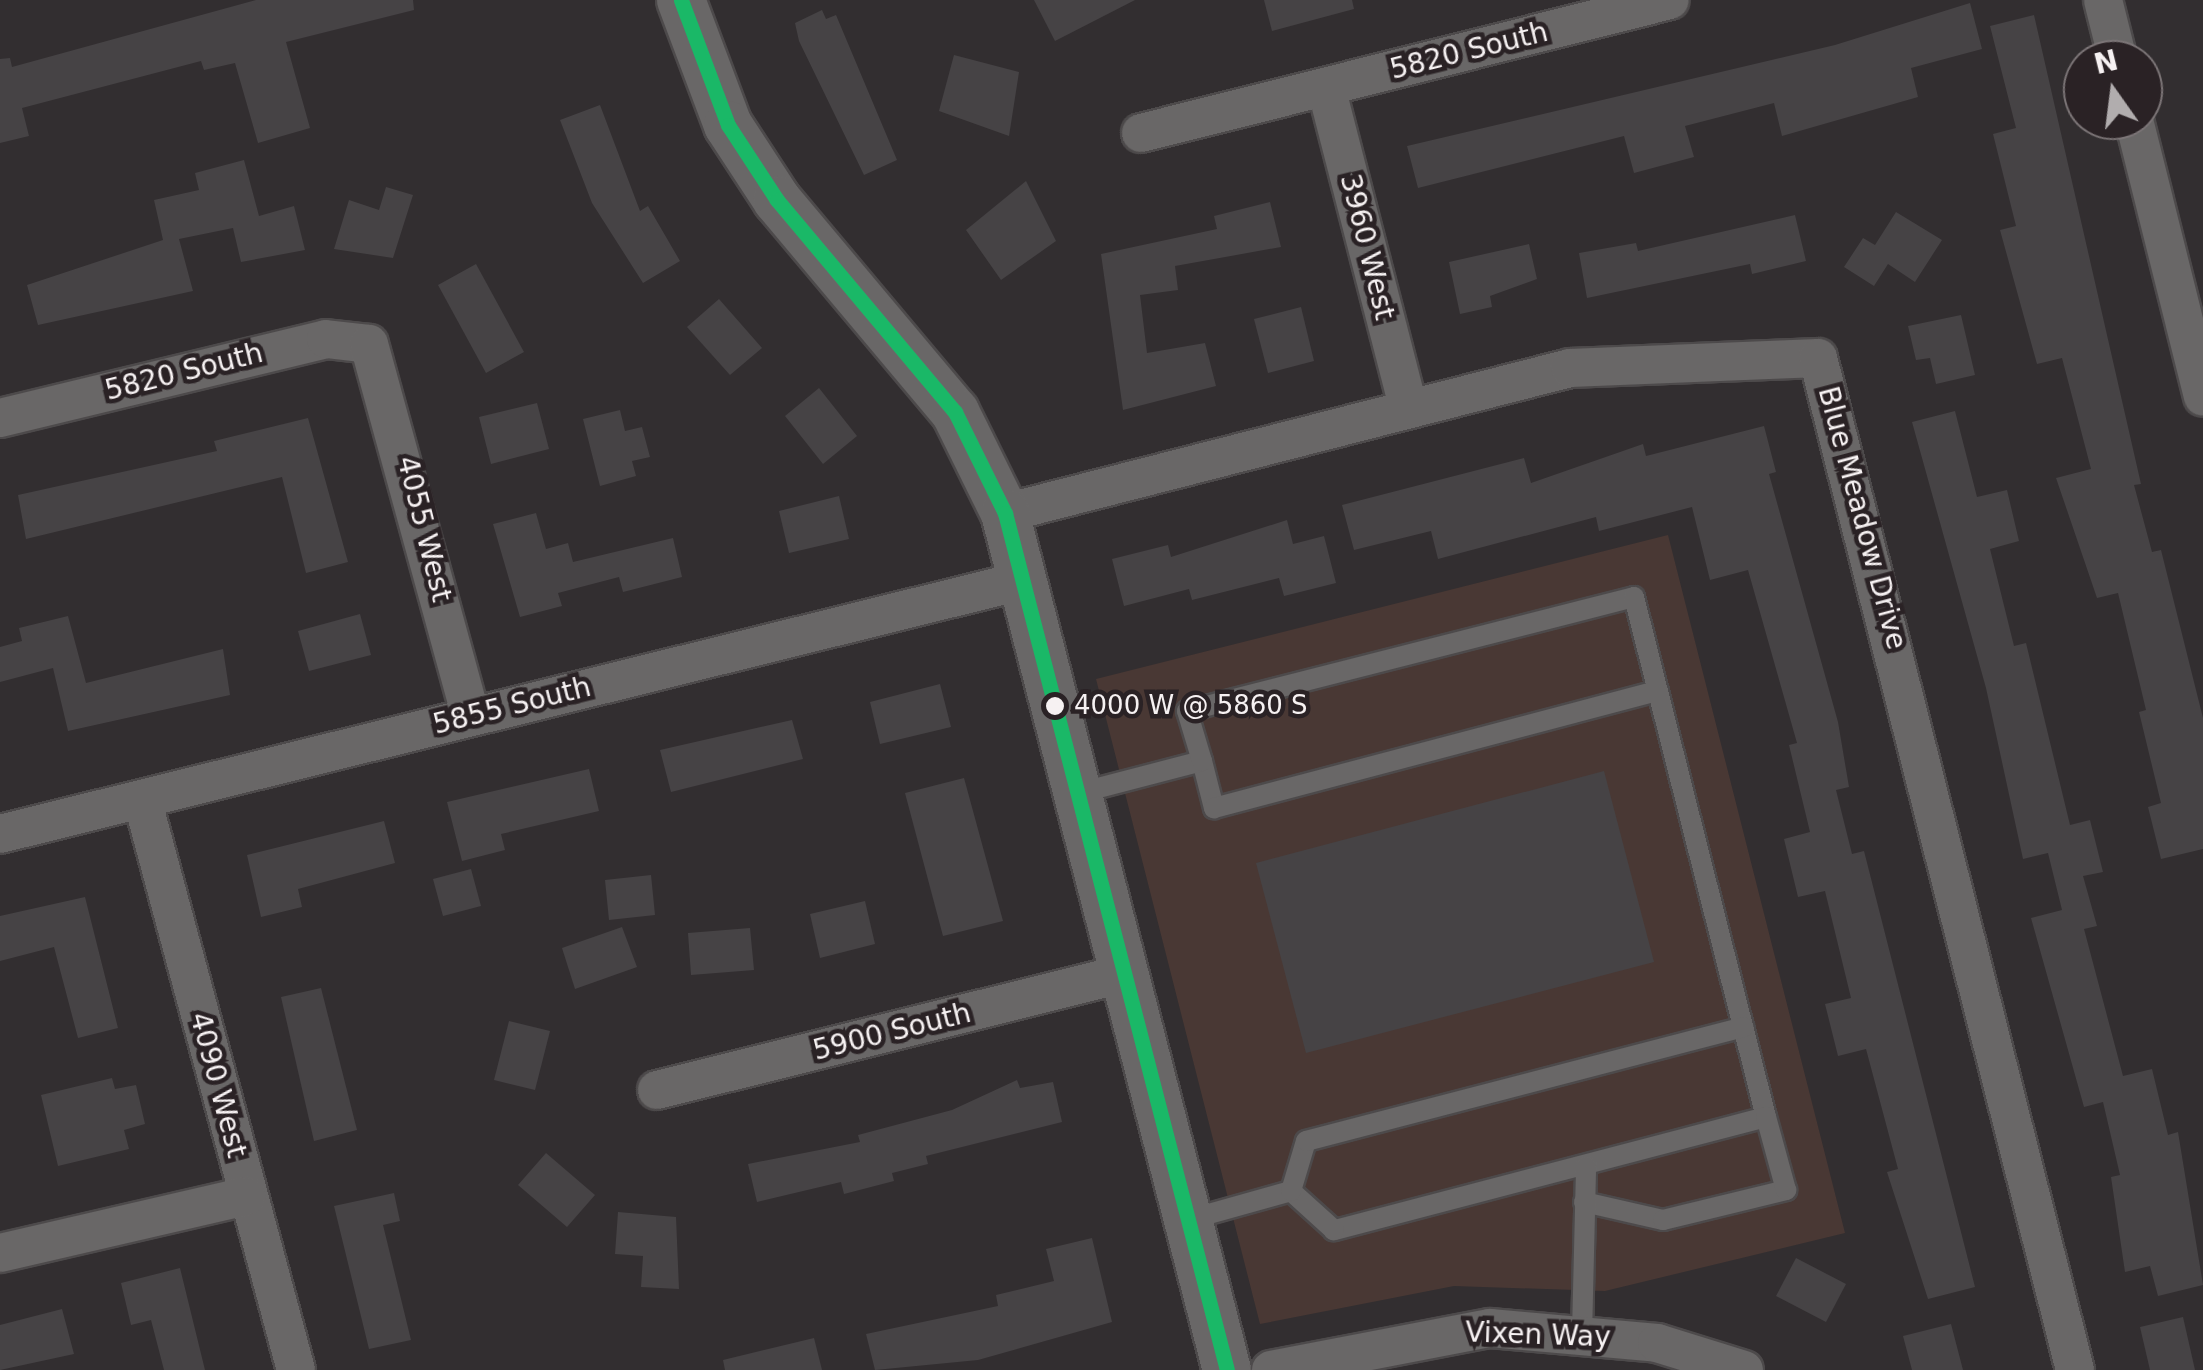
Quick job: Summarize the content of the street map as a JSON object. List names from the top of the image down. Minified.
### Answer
{"streets":{"street":["5820 South","3960 West","Blue Meadow Drive","4055 West","5855 South","5900 South","4090 West","Vixen Way"]},"crossings":[["5820 South","3960 West"],["5820 South","4055 West"],["3960 West","Blue Meadow Drive"],["4055 West","5855 South"],["5855 South","4090 West"]],"places":["4000 W @ 5860 S"],"north":"top"}
